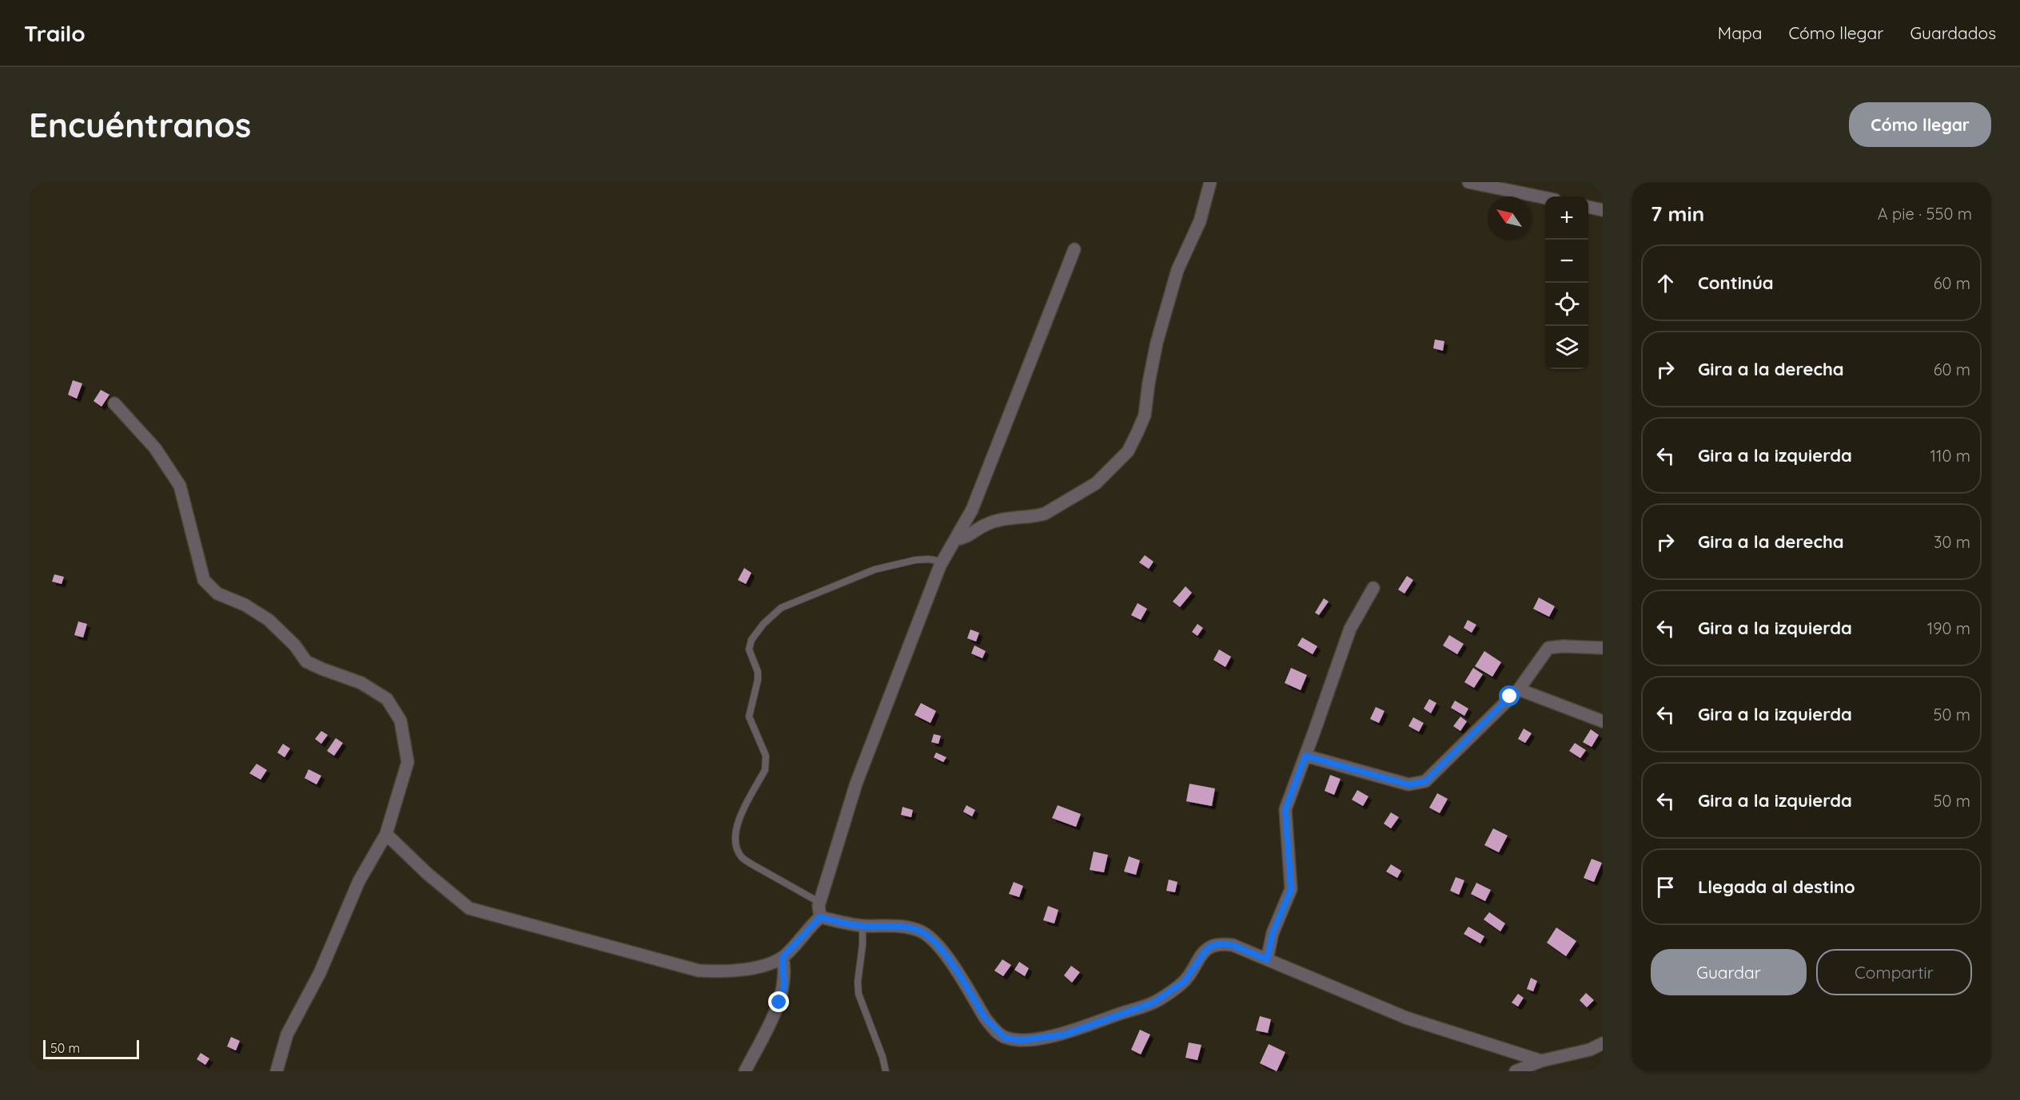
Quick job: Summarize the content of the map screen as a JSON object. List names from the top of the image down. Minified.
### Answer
{"scale_bar":"50 m","north":"top left","page":{"header":"Trailo","nav":["Mapa","Cómo llegar","Guardados"],"buttons":["Cómo llegar",["Guardar","Compartir"]],"title":"Encuéntranos","heading":["7 min","A pie · 550 m"],"map_buttons":["+","−"],"list":[["Continúa","60 m"],["Gira a la derecha","60 m"],["Gira a la izquierda","110 m"],["Gira a la derecha","30 m"],["Gira a la izquierda","190 m"],["Gira a la izquierda","50 m"],["Gira a la izquierda","50 m"],"Llegada al destino"],"scale":"50 m"}}
